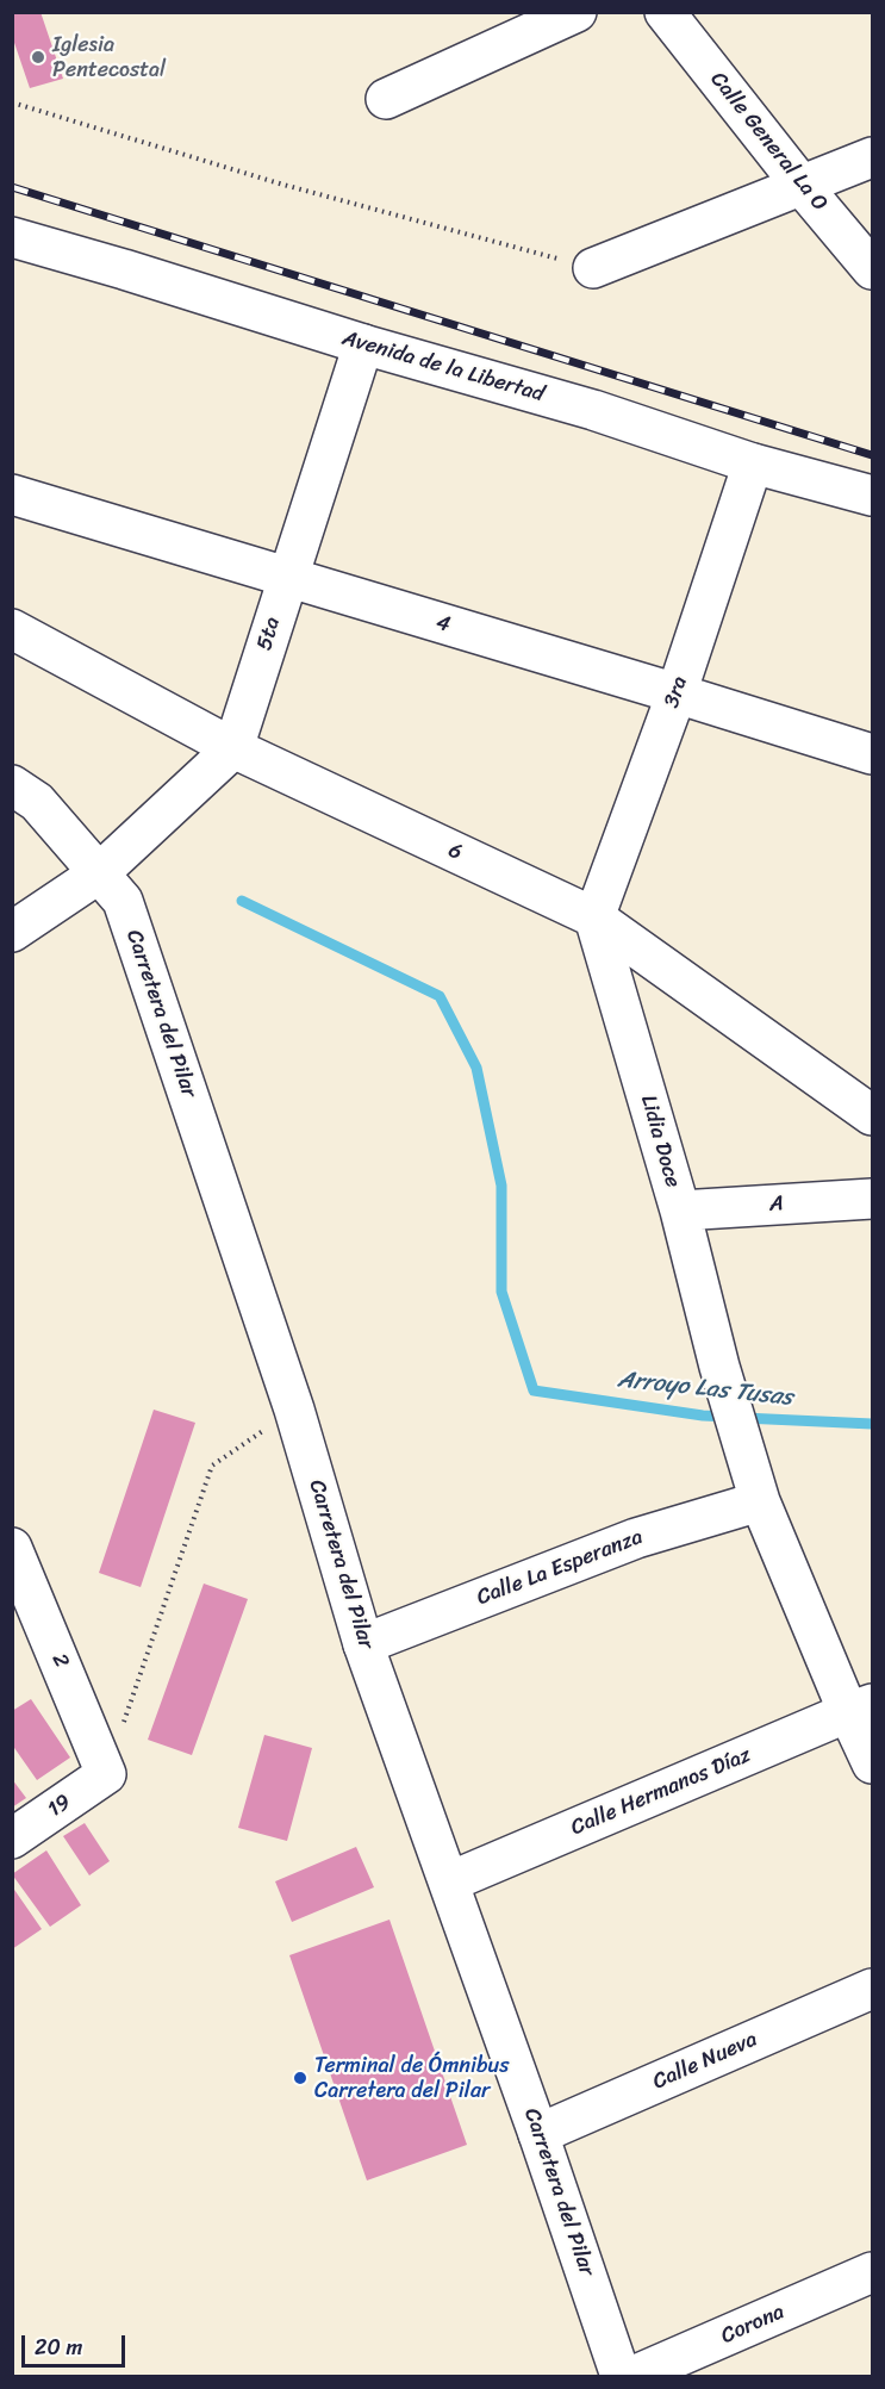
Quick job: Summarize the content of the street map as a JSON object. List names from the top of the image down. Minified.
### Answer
{"streets":{"street":["Calle General La O","Avenida de la Libertad","4","5ta","3ra","6","Carretera del Pilar","Lidia Doce","A","Calle La Esperanza","2","Calle Hermanos Díaz","19","Calle Nueva","Corona"]},"crossings":[["Avenida de la Libertad","5ta"],["Avenida de la Libertad","3ra"],["4","5ta"],["4","3ra"],["5ta","6"],["5ta","Carretera del Pilar"],["3ra","6"],["3ra","Lidia Doce"],["6","Lidia Doce"],["Carretera del Pilar","Calle La Esperanza"],["Carretera del Pilar","Calle Hermanos Díaz"],["Carretera del Pilar","Calle Nueva"],["Lidia Doce","A"],["Lidia Doce","Calle La Esperanza"],["2","19"]],"water":["Arroyo Las Tusas"],"places":["Iglesia Pentecostal","Terminal de Ómnibus Carretera del Pilar"],"scale_bar":"20 m"}
